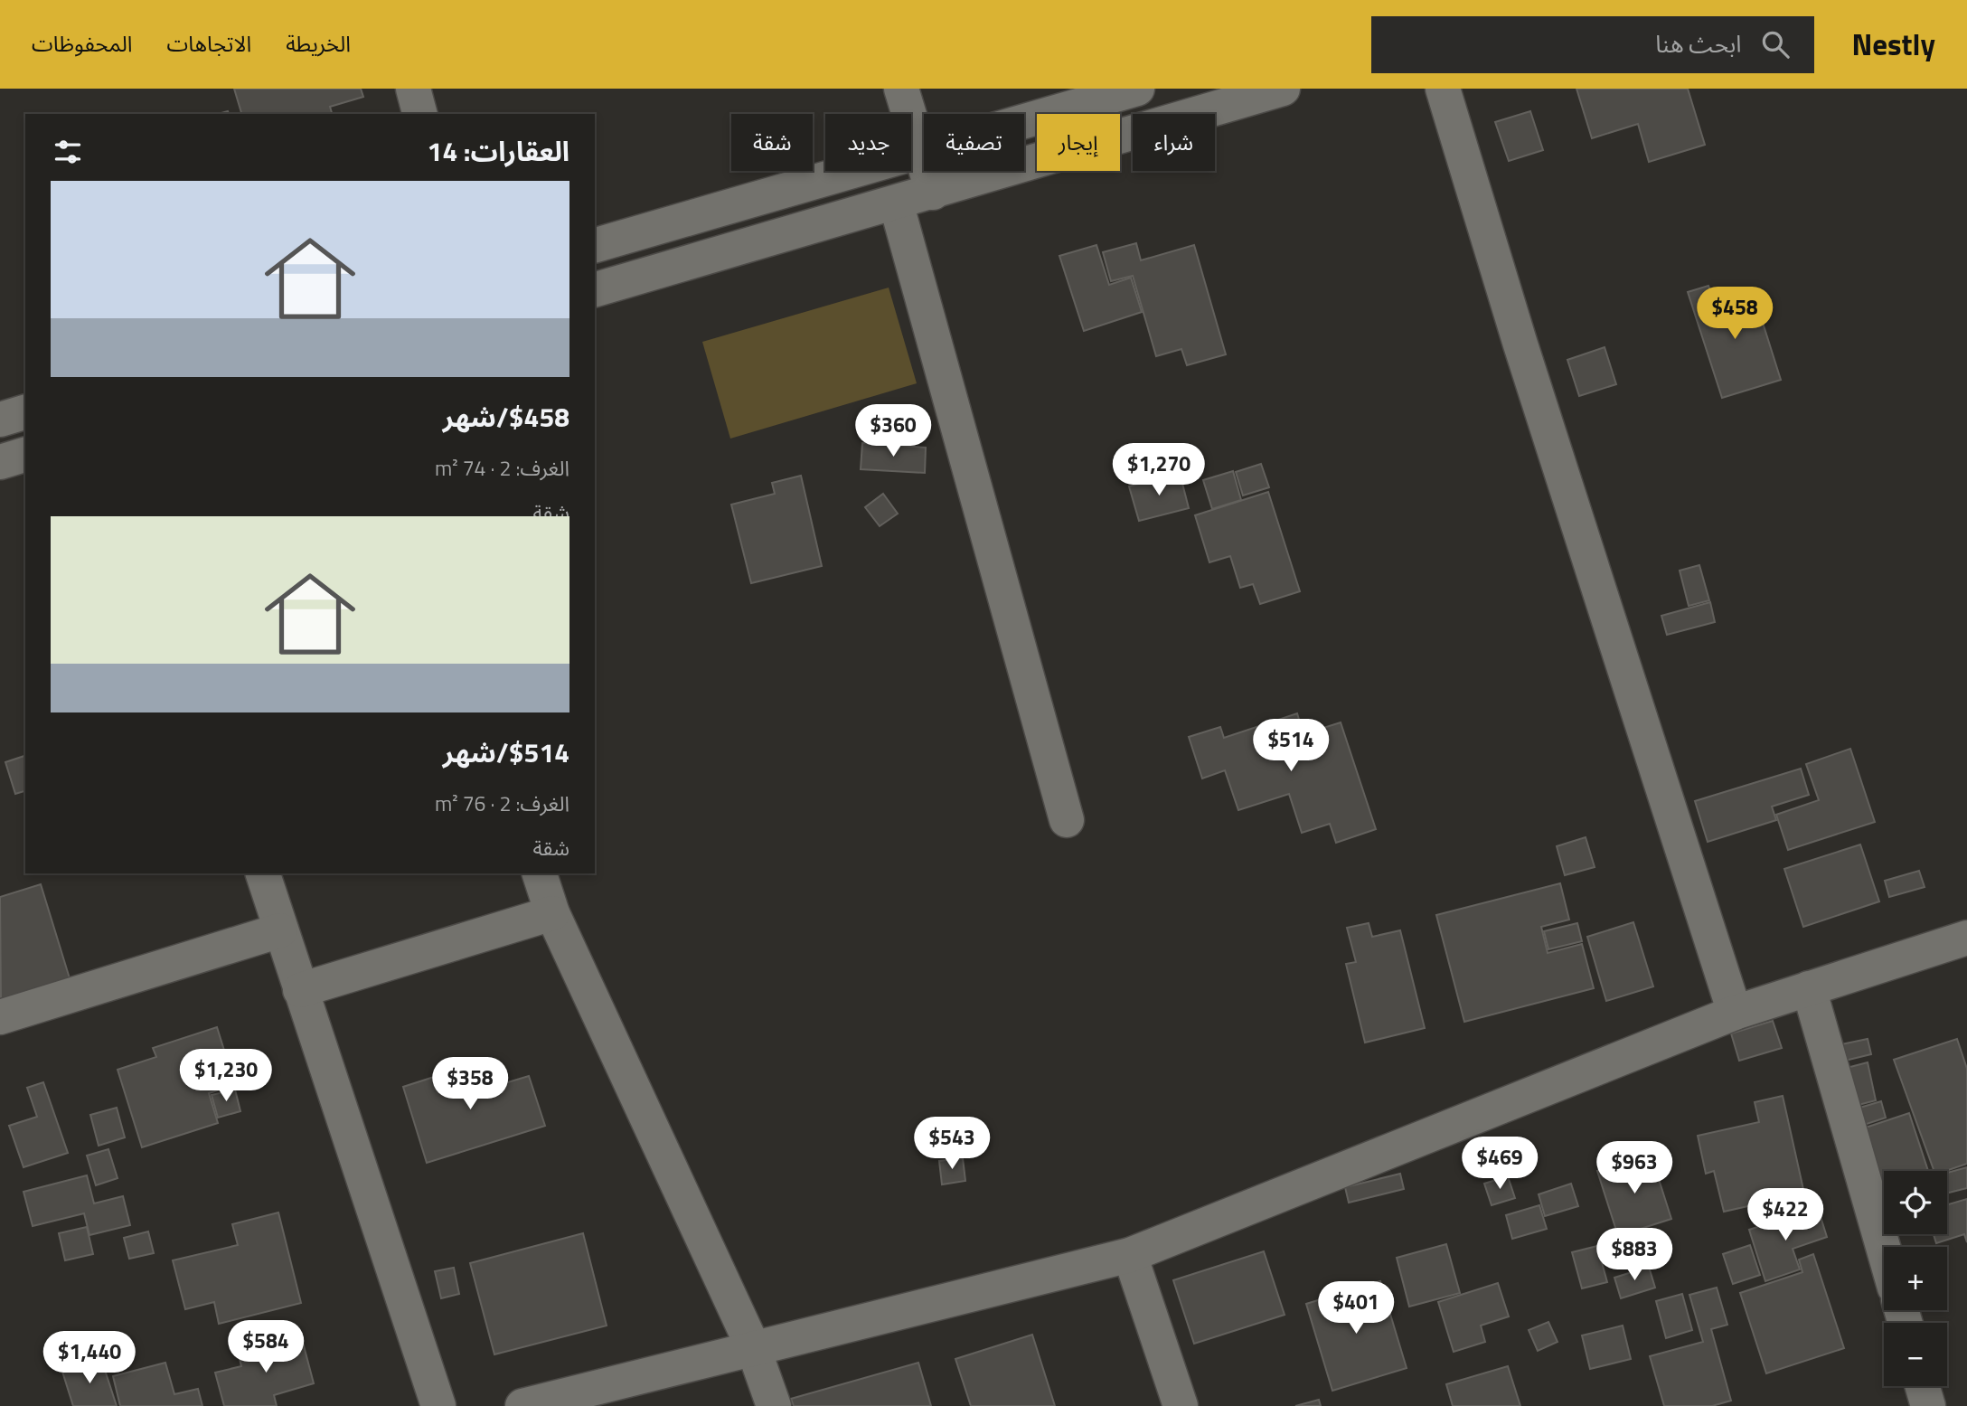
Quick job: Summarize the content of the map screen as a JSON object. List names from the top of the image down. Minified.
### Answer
{"page":{"header":"Nestly","search":"ابحث هنا","nav":["الخريطة","الاتجاهات","المحفوظات"],"chip":["شراء","إيجار","تصفية","جديد","شقة"],"heading":"العقارات: 14","list":[{"name":"$458/شهر","note":"الغرف: 2 · 74 m² · شقة"},{"name":"$514/شهر","note":"الغرف: 2 · 76 m² · شقة"}],"price":["$458","$360","$1,270","$514","$1,230","$358","$543","$469","$963","$422","$883","$401","$584","$1,440"],"map_buttons":["+","−"]}}
